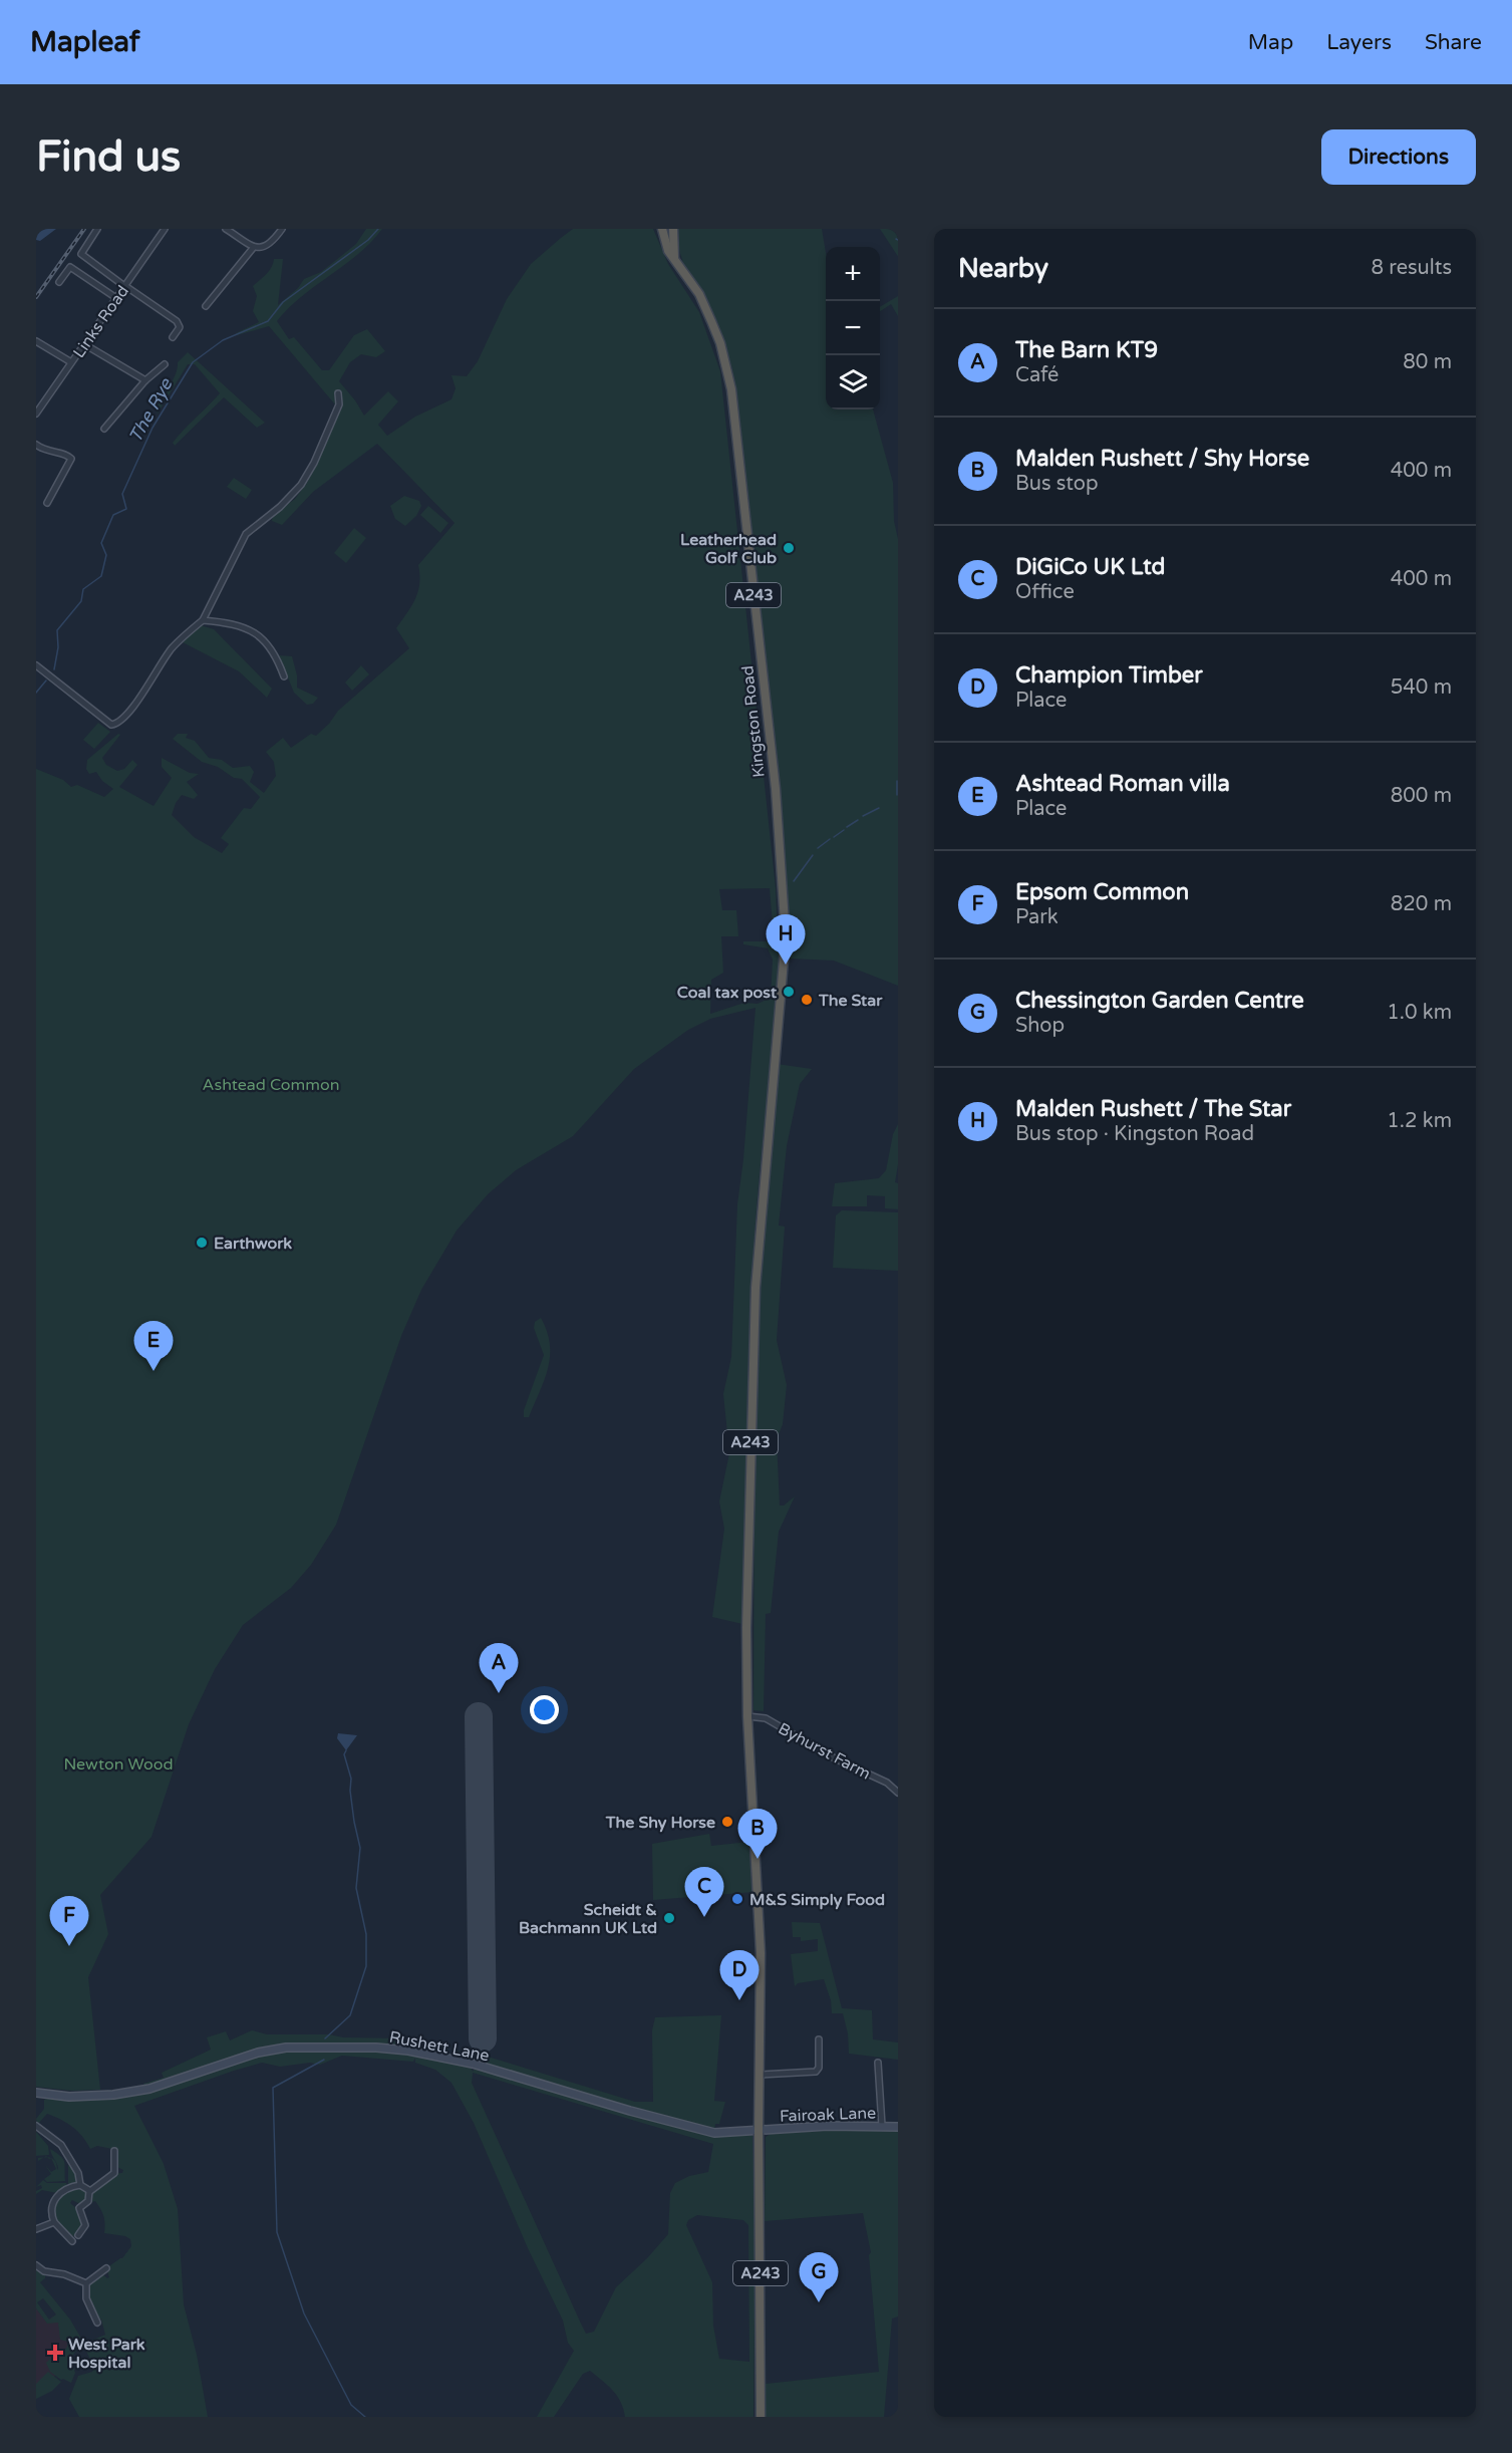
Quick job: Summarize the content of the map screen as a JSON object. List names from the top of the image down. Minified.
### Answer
{"streets":{"highway":["A243","Kingston Road"],"main road":["Rushett Lane","Fairoak Lane"],"street":["Links Road","Byhurst Farm"]},"crossings":[["A243","Kingston Road"],["A243","Byhurst Farm"],["A243","Rushett Lane"],["A243","Fairoak Lane"],["Kingston Road","Byhurst Farm"],["Rushett Lane","Fairoak Lane"]],"water":["The Rye"],"parks":["Ashtead Common","Newton Wood"],"places":{"other":["Leatherhead Golf Club","Coal tax post","The Star","Earthwork","The Shy Horse","M&S Simply Food","Scheidt & Bachmann UK Ltd"],"health":["West Park Hospital"]},"page":{"header":"Mapleaf","nav":["Map","Layers","Share"],"buttons":"Directions","title":"Find us","heading":["Nearby","8 results"],"map_buttons":["+","−"],"list":[{"mark":"A","name":"The Barn KT9","note":"Café","value":"80 m"},{"mark":"B","name":"Malden Rushett / Shy Horse","note":"Bus stop","value":"400 m"},{"mark":"C","name":"DiGiCo UK Ltd","note":"Office","value":"400 m"},{"mark":"D","name":"Champion Timber","note":"Place","value":"540 m"},{"mark":"E","name":"Ashtead Roman villa","note":"Place","value":"800 m"},{"mark":"F","name":"Epsom Common","note":"Park","value":"820 m"},{"mark":"G","name":"Chessington Garden Centre","note":"Shop","value":"1.0 km"},{"mark":"H","name":"Malden Rushett / The Star","note":"Bus stop · Kingston Road","value":"1.2 km"}],"pins":["H","E","A","B","C","F","D","G"]}}
